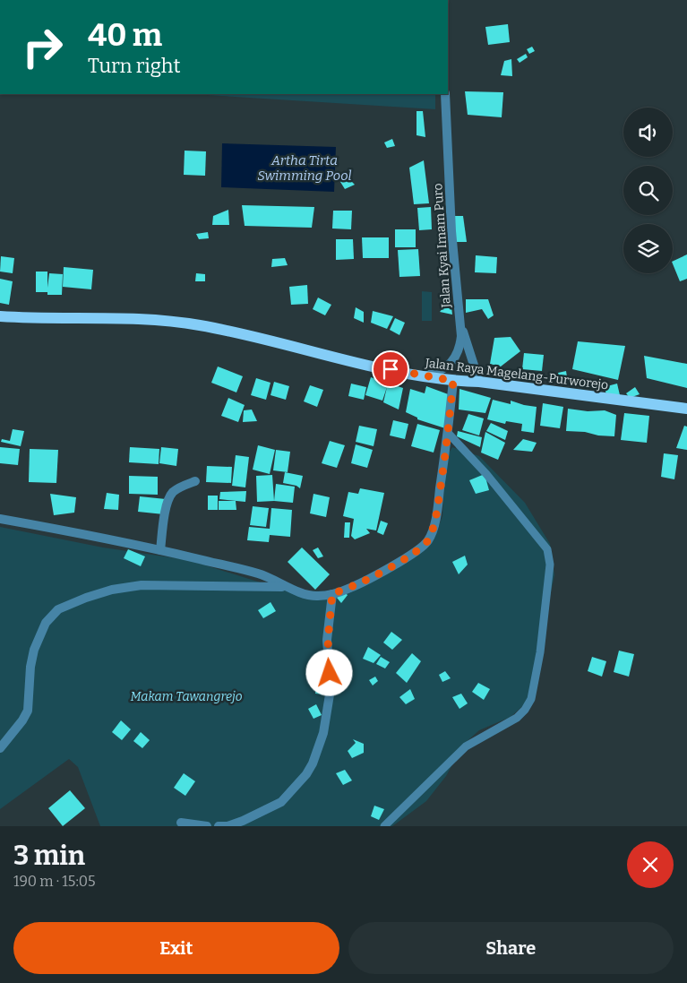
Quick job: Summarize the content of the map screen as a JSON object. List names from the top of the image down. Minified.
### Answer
{"streets":{"main road":["Jalan Raya Magelang-Purworejo"],"street":["Jalan Kyai Imam Puro"]},"crossings":[["Jalan Kyai Imam Puro","Jalan Raya Magelang-Purworejo"]],"water":["Artha Tirta Swimming Pool"],"parks":["Makam Tawangrejo"],"page":{"turn":["40 m","Turn right"],"heading":["3 min","190 m · 15:05"],"buttons":["Exit","Share"]}}
